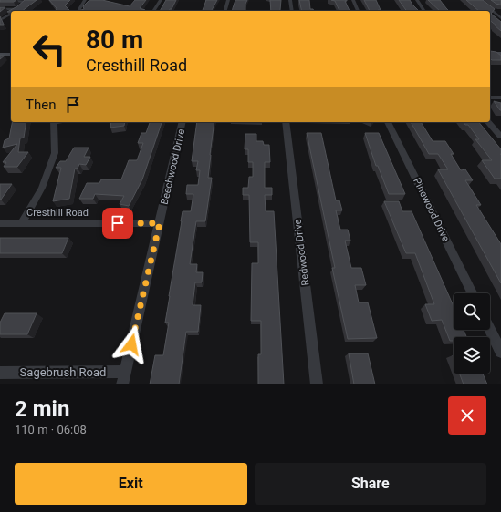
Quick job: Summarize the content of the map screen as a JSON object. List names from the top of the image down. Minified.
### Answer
{"streets":{"street":["Beechwood Drive","Pinewood Drive","Cresthill Road","Redwood Drive","Sagebrush Road"]},"crossings":[["Beechwood Drive","Cresthill Road"],["Beechwood Drive","Sagebrush Road"]],"page":{"turn":["80 m","Cresthill Road"],"then":"Then","heading":["2 min","110 m · 06:08"],"buttons":["Exit","Share"]}}
